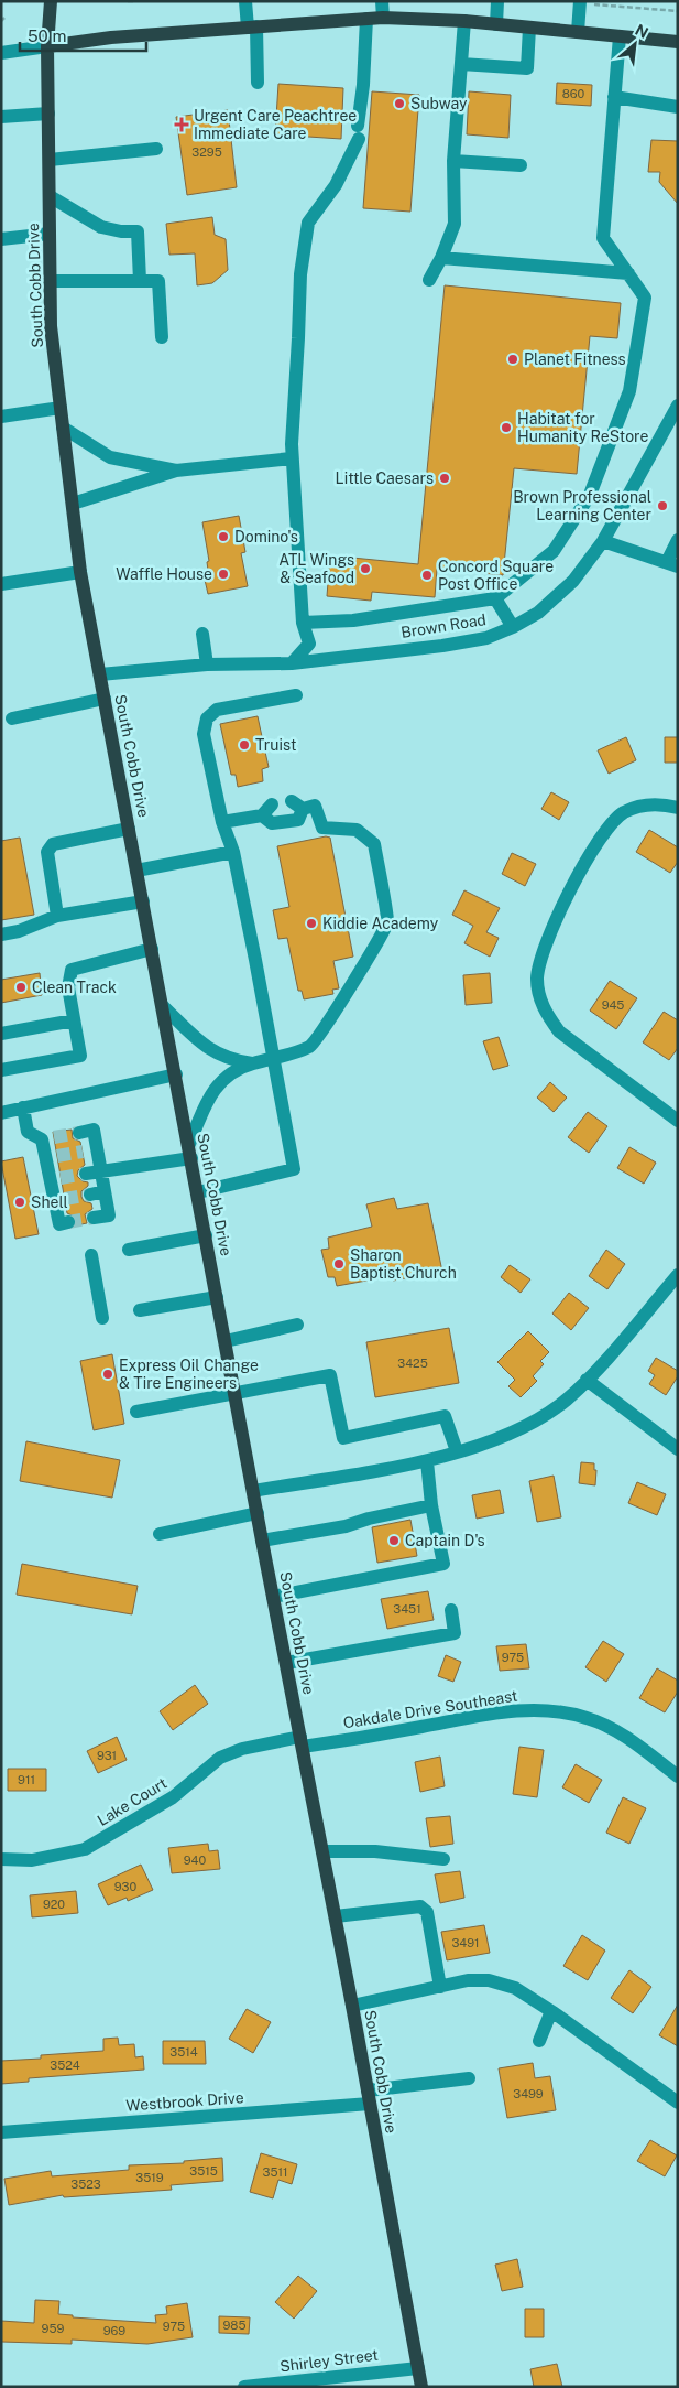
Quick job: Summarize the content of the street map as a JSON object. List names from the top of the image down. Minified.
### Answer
{"streets":{"main road":["South Cobb Drive"],"street":["Brown Road","Oakdale Drive Southeast","Lake Court","Westbrook Drive","Shirley Street"]},"crossings":[["South Cobb Drive","Brown Road"],["South Cobb Drive","Oakdale Drive Southeast"],["South Cobb Drive","Lake Court"],["South Cobb Drive","Westbrook Drive"],["South Cobb Drive","Shirley Street"],["Oakdale Drive Southeast","Lake Court"]],"places":{"other":["Subway","Planet Fitness","Habitat for Humanity ReStore","Little Caesars","Brown Professional Learning Center","Domino's","ATL Wings & Seafood","Waffle House","Concord Square Post Office","Truist","Kiddie Academy","Clean Track","Shell","Sharon Baptist Church","Express Oil Change & Tire Engineers","Captain D's"],"health":["Urgent Care Peachtree Immediate Care"]},"house_numbers":["860","3295","945","3425","3451","975","931","911","940","930","920","3491","3514","3524","3499","3515","3511","3519","3523","985","975","959","969"],"scale_bar":"50 m","north":"top right"}
